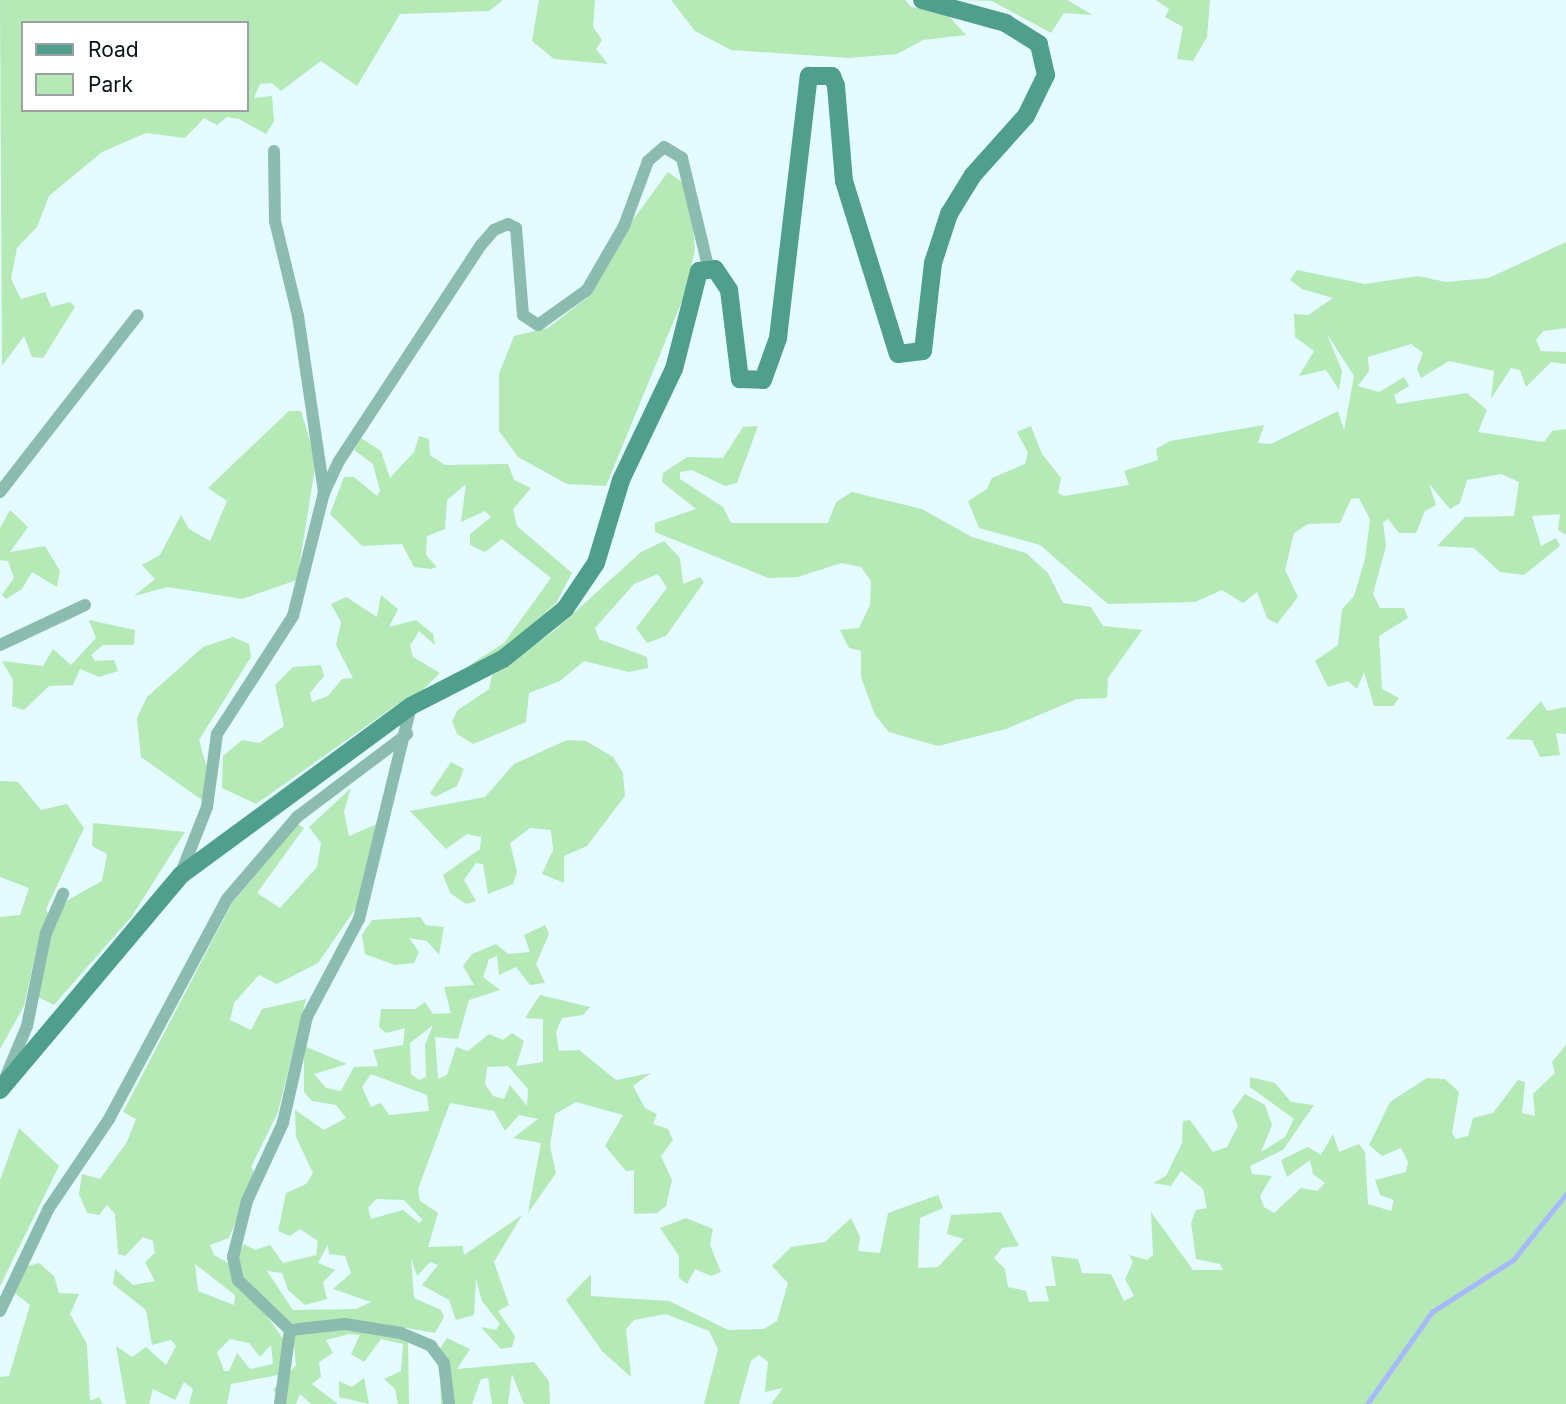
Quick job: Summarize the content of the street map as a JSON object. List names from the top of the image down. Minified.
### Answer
{"legend":["Road","Park"]}
